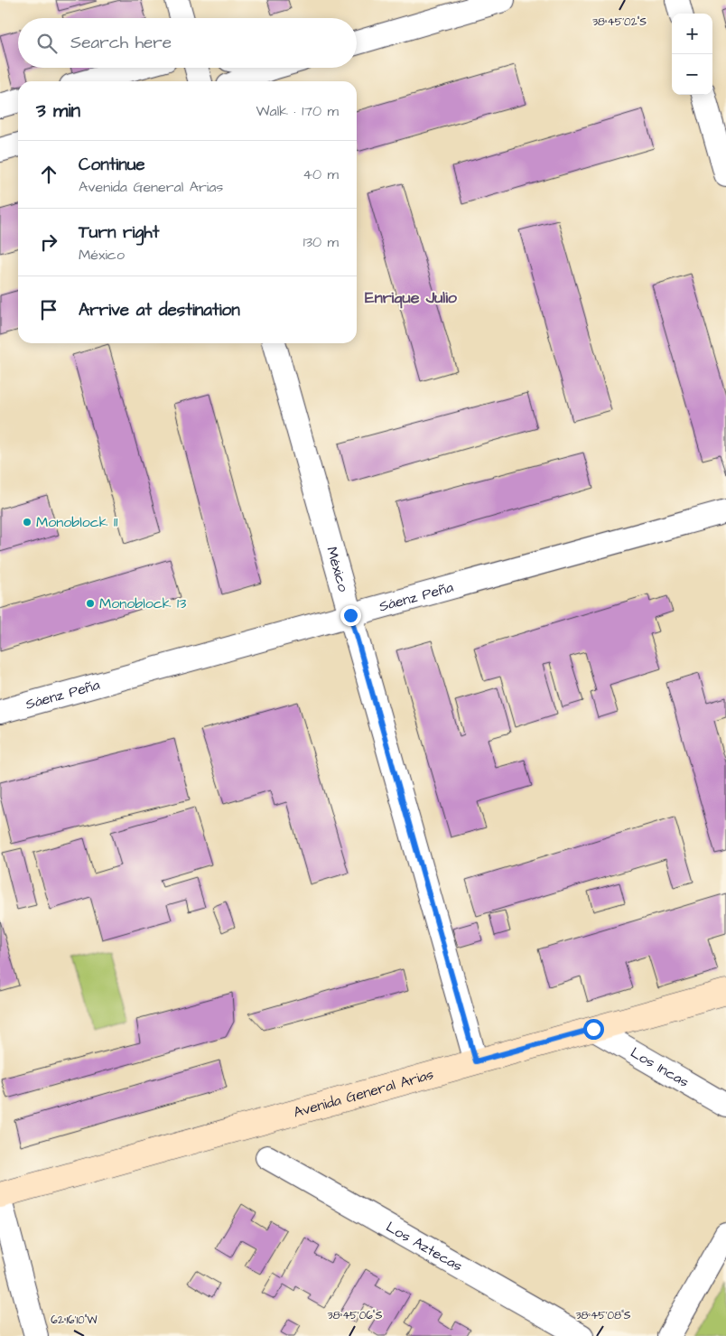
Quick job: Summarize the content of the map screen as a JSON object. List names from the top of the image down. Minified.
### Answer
{"streets":{"main road":["Avenida General Arias"],"street":["México","Sáenz Peña","Los Incas","Los Aztecas"]},"crossings":[["México","Sáenz Peña"],["México","Avenida General Arias"],["Los Incas","Avenida General Arias"]],"districts":["Enrique Julio"],"places":["Monoblock 11","Monoblock 13"],"page":{"map_buttons":["+","−"],"search":"Search here","heading":["3 min","Walk · 170 m"],"list":[["Continue","Avenida General Arias","40 m"],["Turn right","México","130 m"],"Arrive at destination"]},"coordinates":["38°45'02\"S","38°45'06\"S","38°45'08\"S","62°16'10\"W"]}
